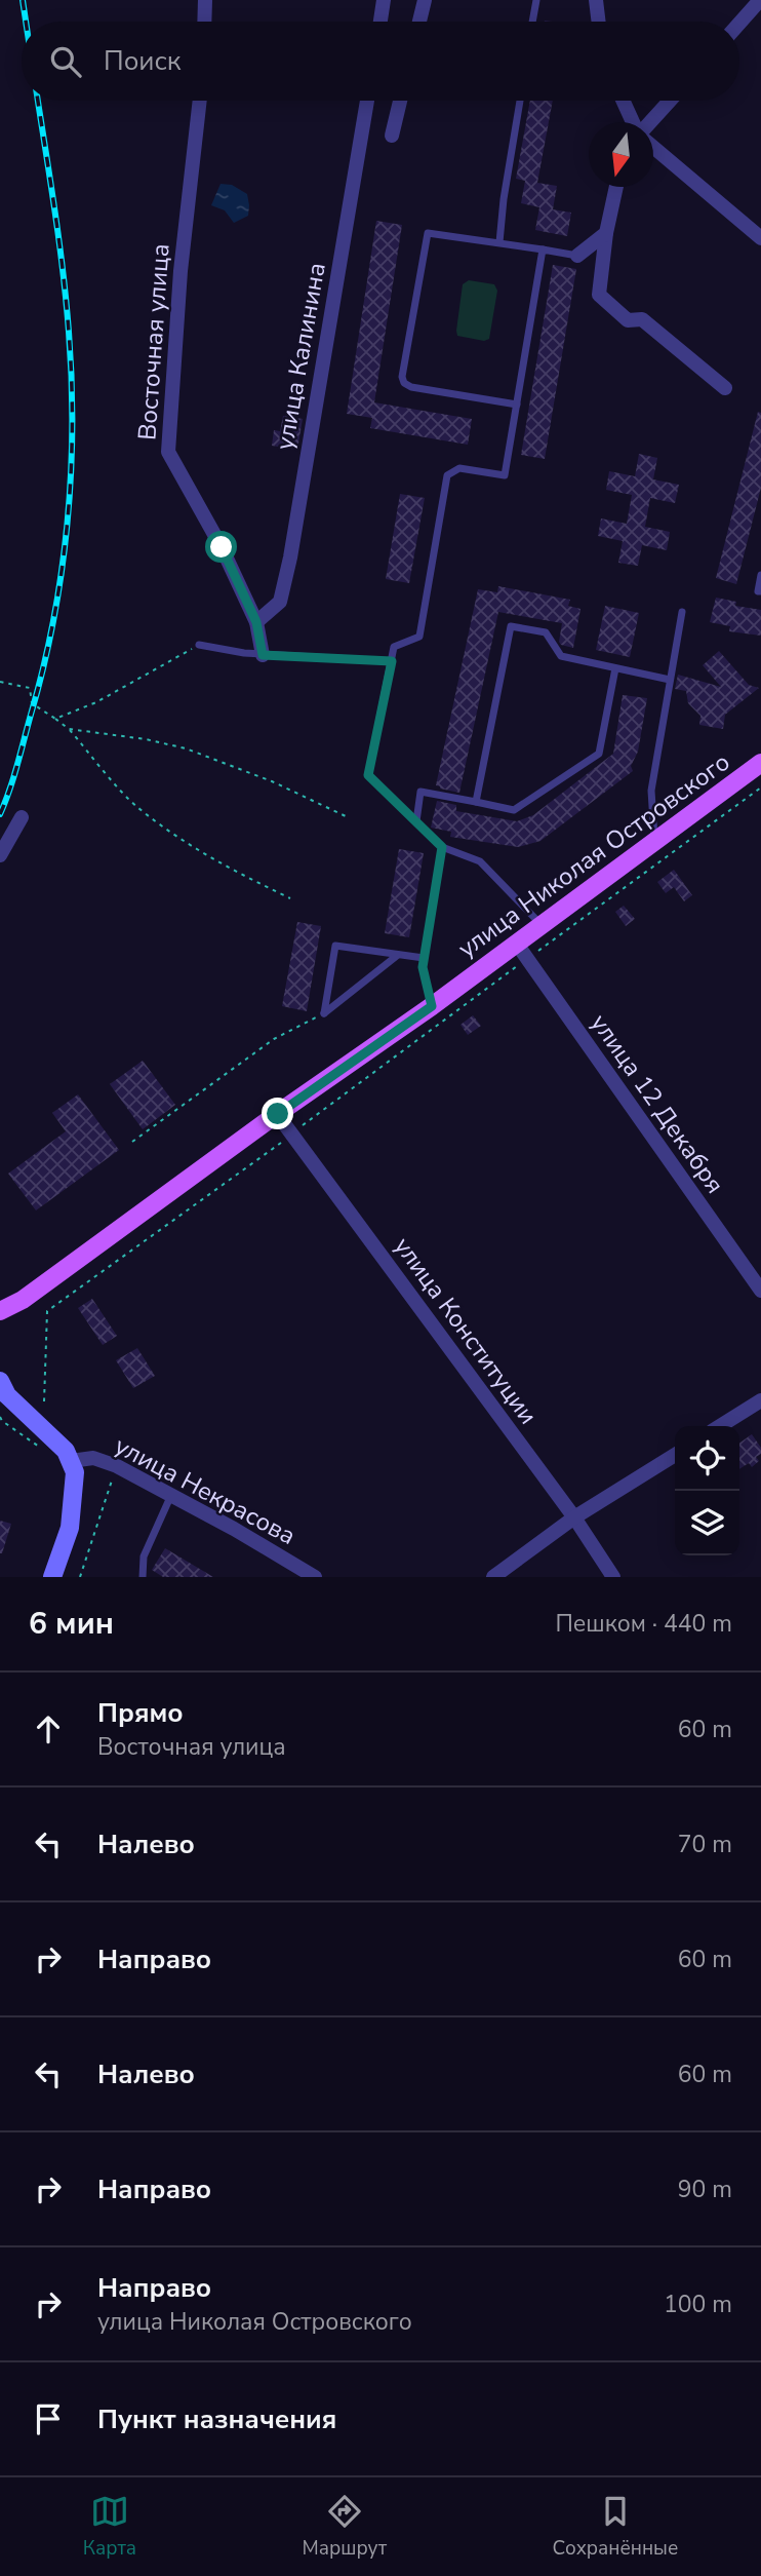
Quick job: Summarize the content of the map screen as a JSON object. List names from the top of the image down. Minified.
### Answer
{"streets":{"main road":["улица Николая Островского"],"street":["Восточная улица","улица Калинина","улица 12 Декабря","улица Конституции","улица Некрасова"]},"crossings":[["Восточная улица","улица Калинина"],["улица Николая Островского","улица 12 Декабря"],["улица Николая Островского","улица Конституции"]],"north":"bottom","page":{"search":"Поиск","heading":["6 мин","Пешком · 440 m"],"list":[["Прямо","Восточная улица","60 m"],["Налево","70 m"],["Направо","60 m"],["Налево","60 m"],["Направо","90 m"],["Направо","улица Николая Островского","100 m"],"Пункт назначения"],"nav":["Карта","Маршрут","Сохранённые"]}}
